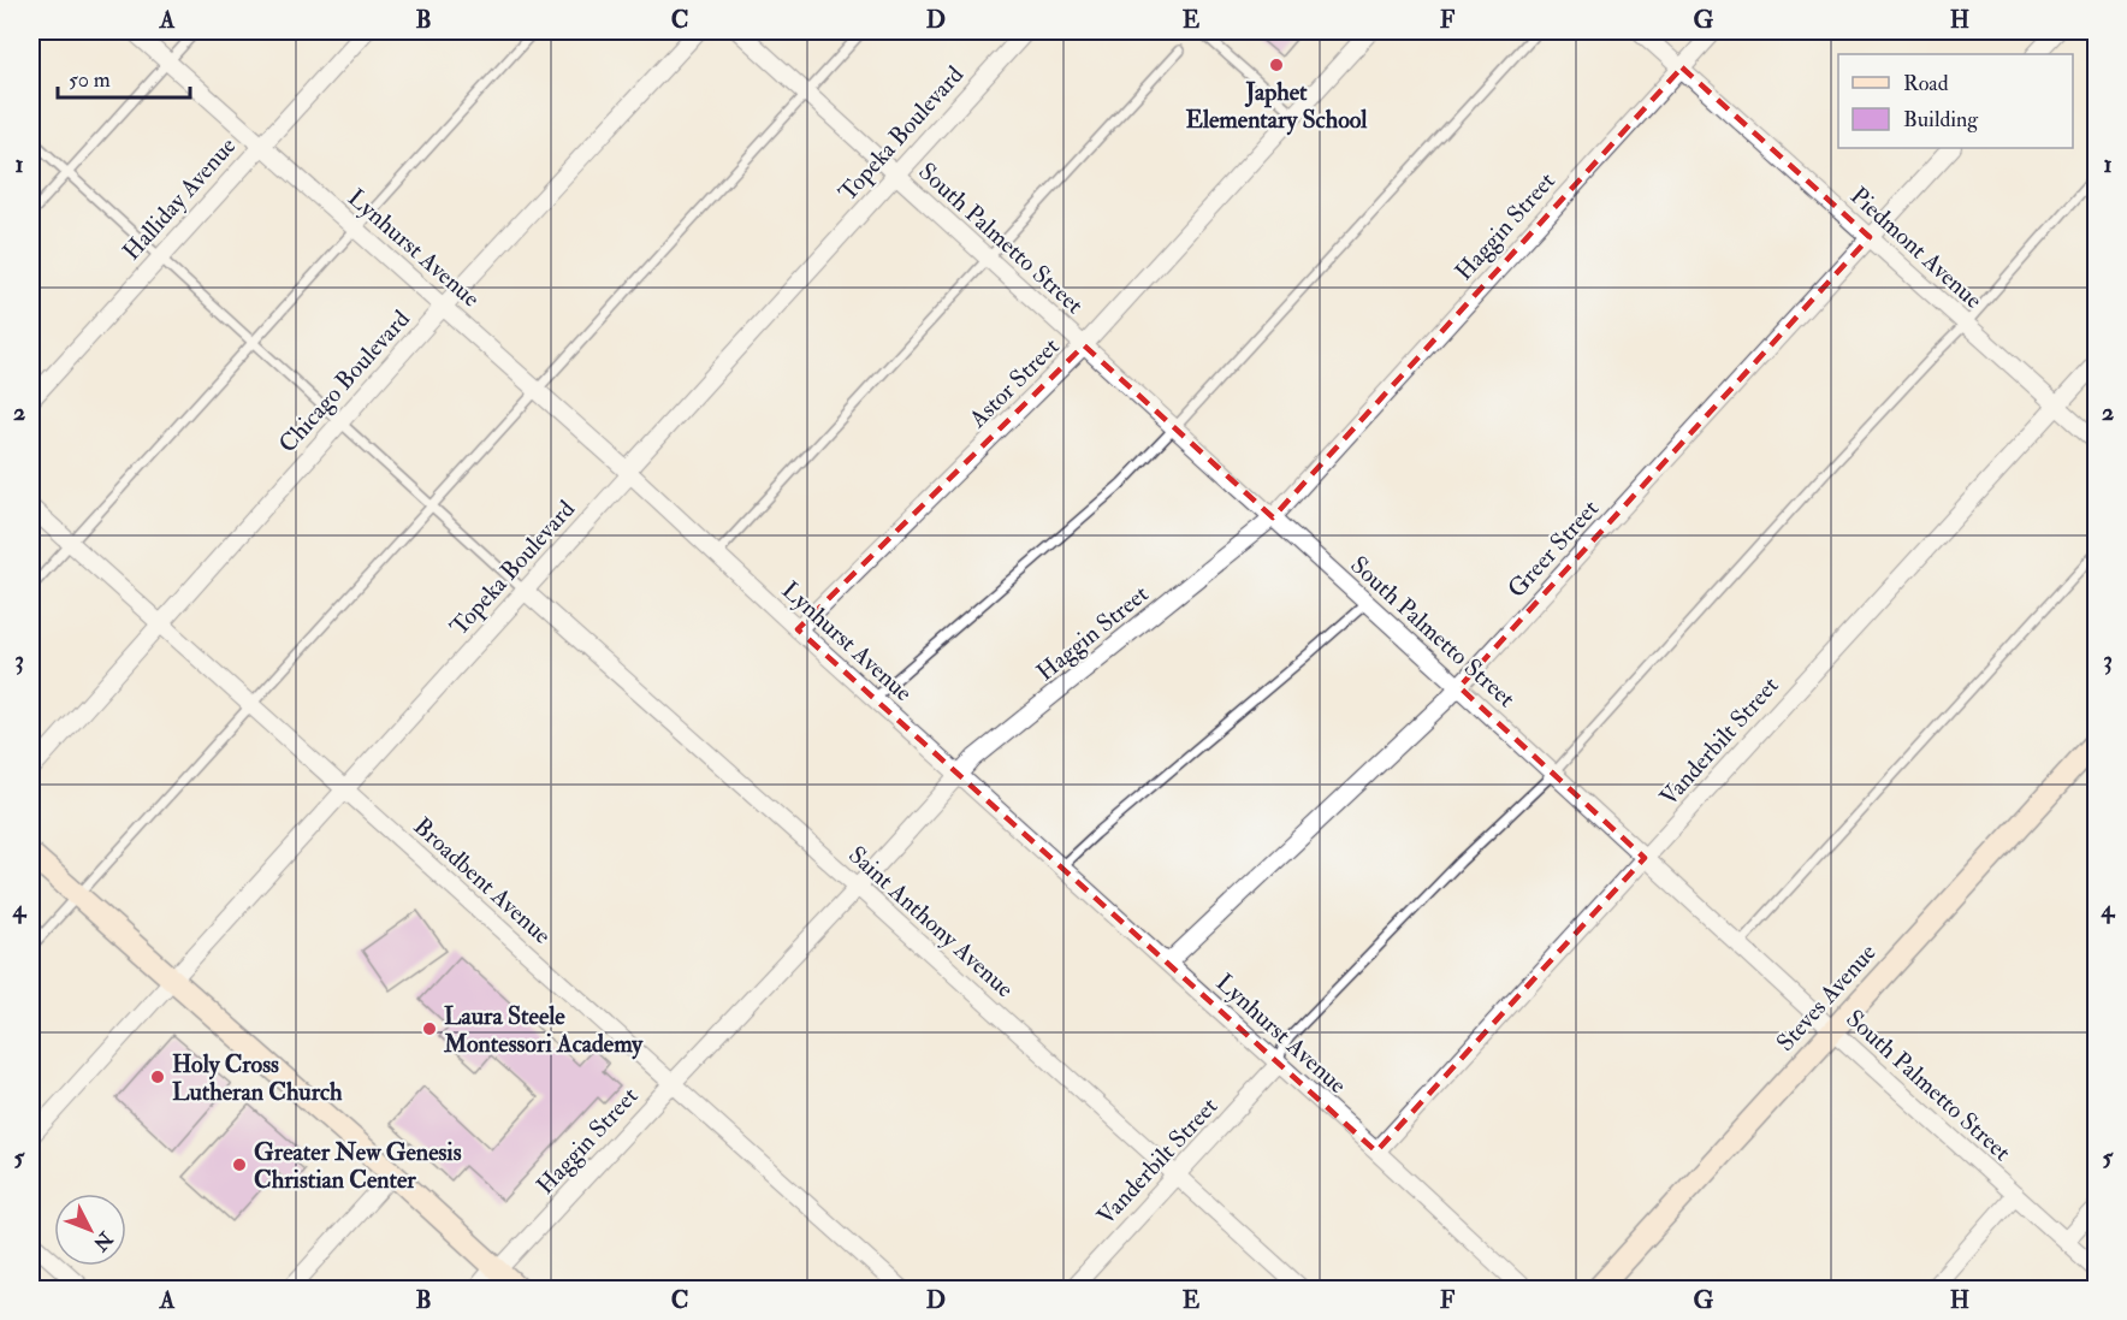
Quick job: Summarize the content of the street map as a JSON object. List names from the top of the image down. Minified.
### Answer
{"streets":{"street":["Topeka Boulevard","Halliday Avenue","Haggin Street","South Palmetto Street","Lynhurst Avenue","Piedmont Avenue","Chicago Boulevard","Astor Street","Greer Street","Vanderbilt Street","Broadbent Avenue","Saint Anthony Avenue","Steves Avenue"]},"crossings":[["Topeka Boulevard","South Palmetto Street"],["Topeka Boulevard","Lynhurst Avenue"],["Topeka Boulevard","Broadbent Avenue"],["Topeka Boulevard","Saint Anthony Avenue"],["Halliday Avenue","Lynhurst Avenue"],["Haggin Street","South Palmetto Street"],["Haggin Street","Lynhurst Avenue"],["Haggin Street","Piedmont Avenue"],["Haggin Street","Broadbent Avenue"],["Haggin Street","Saint Anthony Avenue"],["South Palmetto Street","Astor Street"],["South Palmetto Street","Greer Street"],["South Palmetto Street","Vanderbilt Street"],["South Palmetto Street","Steves Avenue"],["Lynhurst Avenue","Chicago Boulevard"],["Lynhurst Avenue","Astor Street"],["Lynhurst Avenue","Greer Street"],["Lynhurst Avenue","Vanderbilt Street"],["Piedmont Avenue","Greer Street"],["Piedmont Avenue","Vanderbilt Street"],["Chicago Boulevard","Broadbent Avenue"],["Vanderbilt Street","Saint Anthony Avenue"]],"places":["Japhet Elementary School","Laura Steele Montessori Academy","Holy Cross Lutheran Church","Greater New Genesis Christian Center"],"legend":["Road","Building"],"scale_bar":"50 m","north":"bottom right","grid":{"columns":["A","B","C","D","E","F","G","H"],"rows":["1","2","3","4","5"]}}
